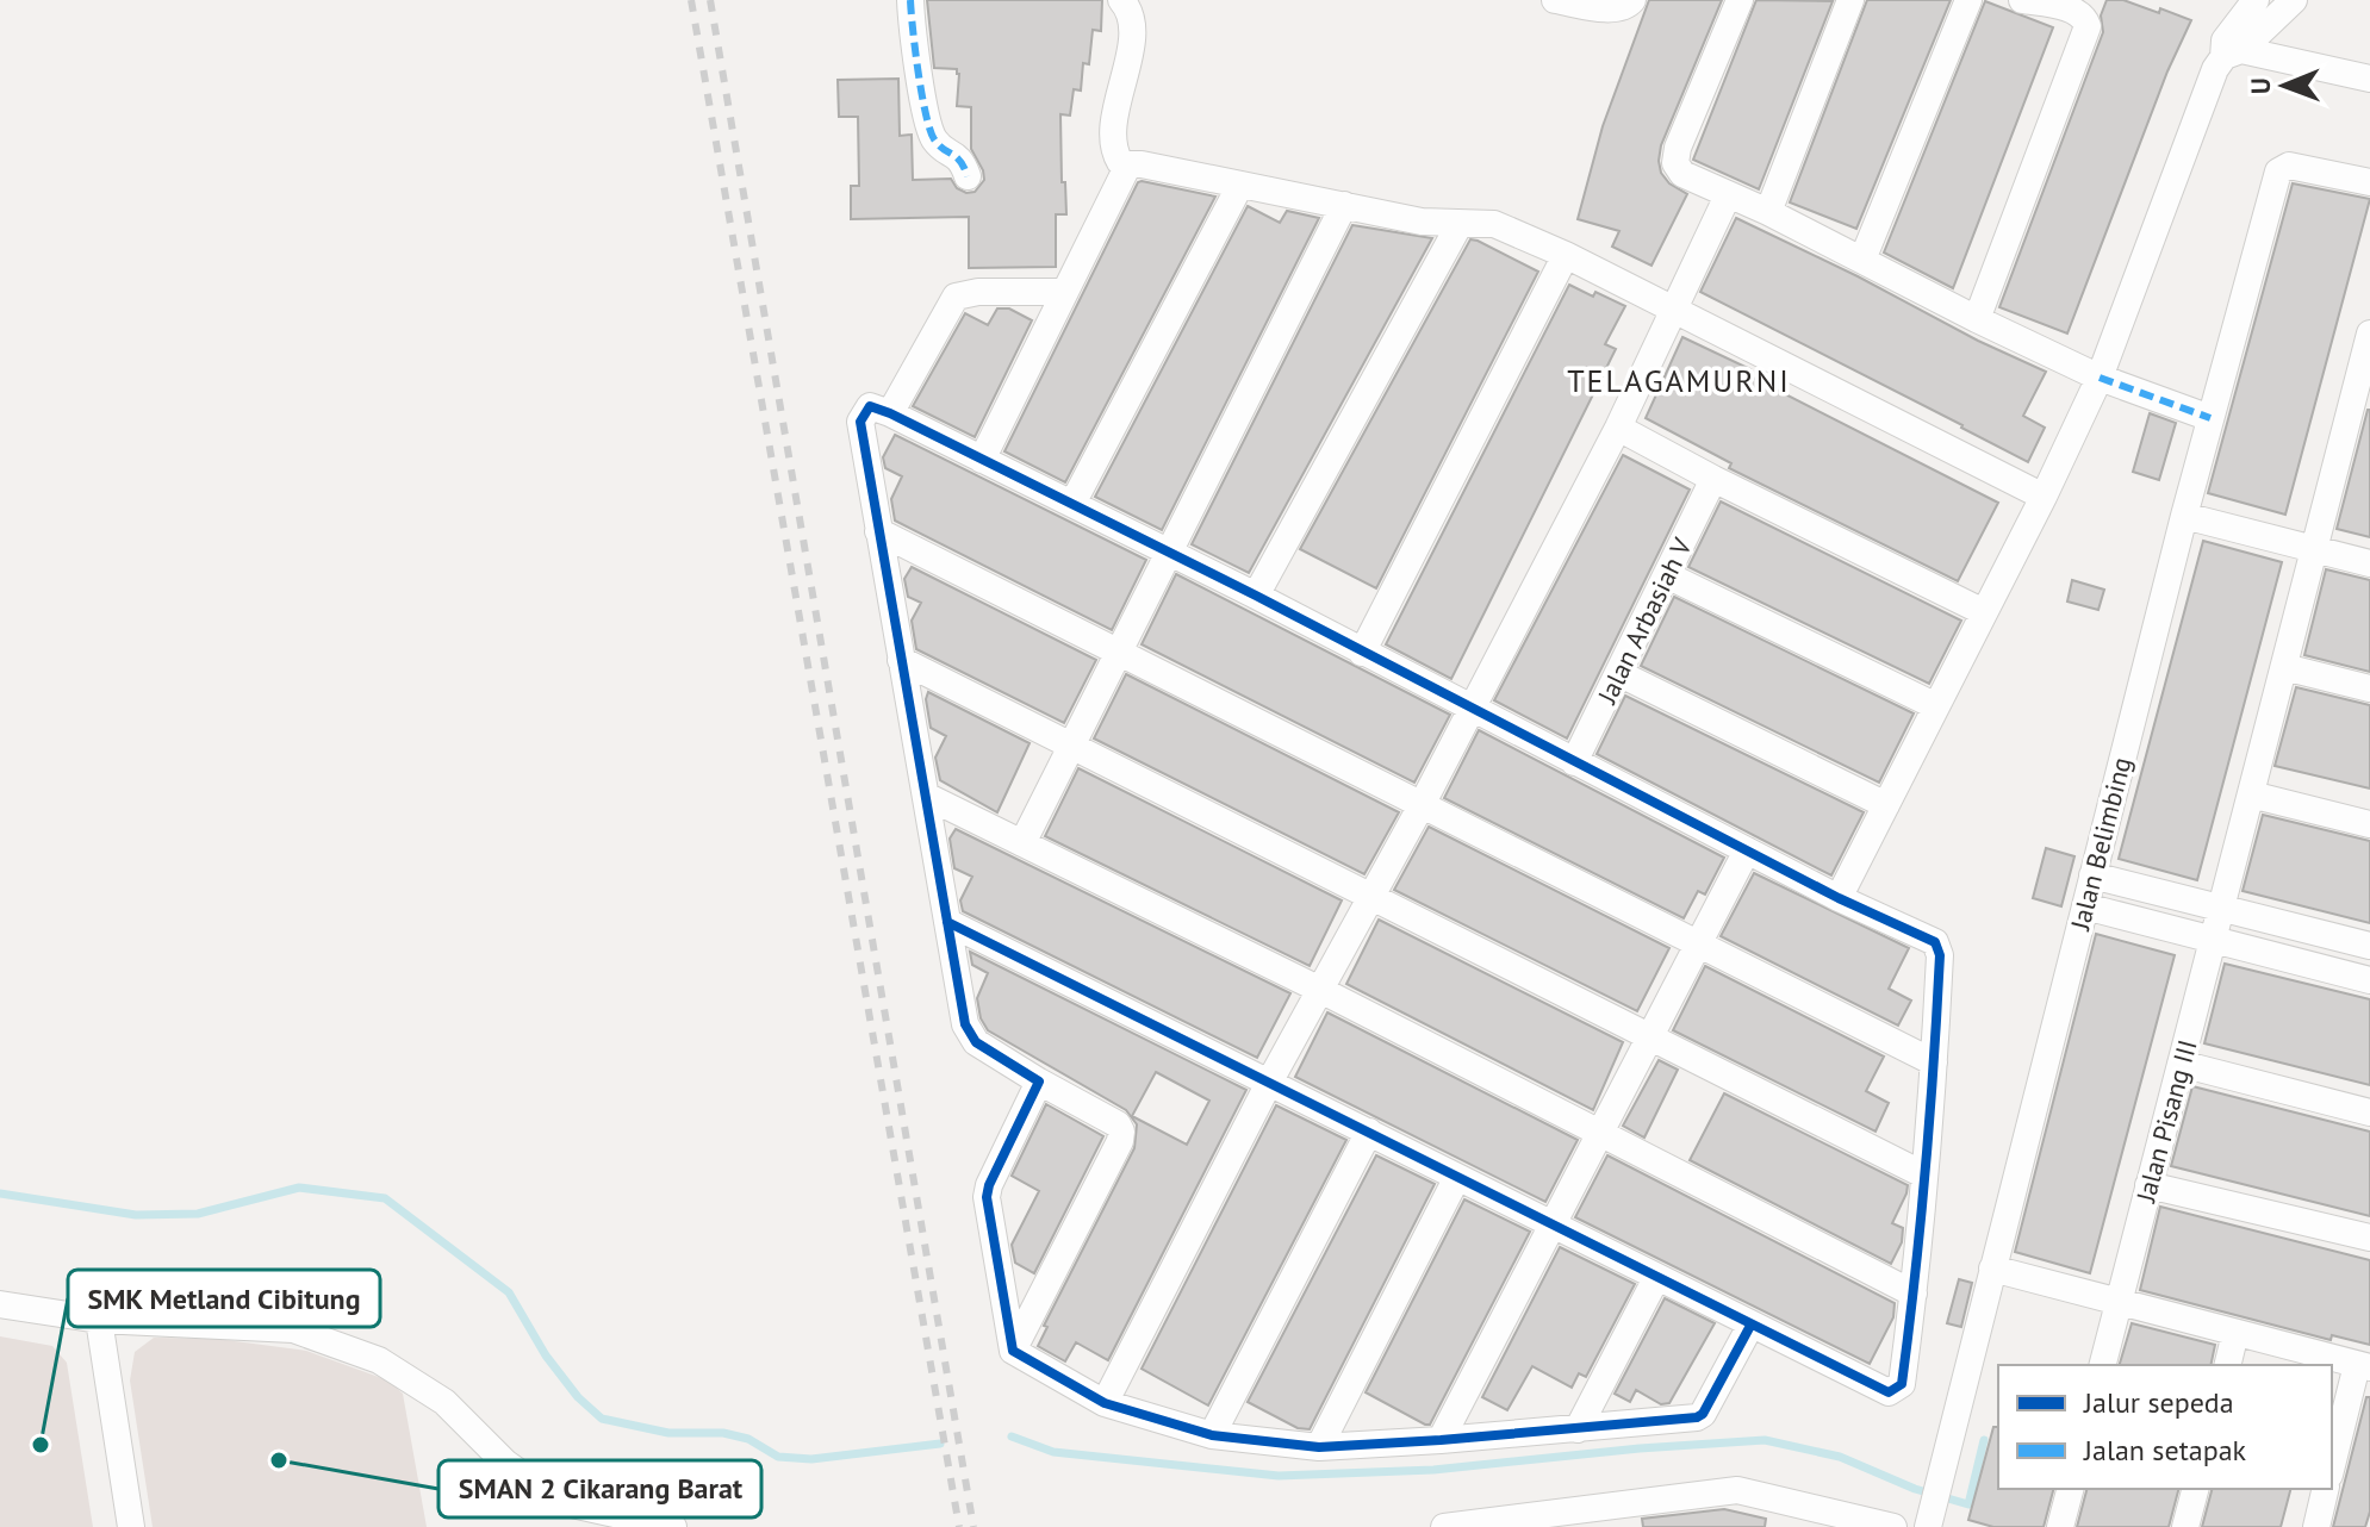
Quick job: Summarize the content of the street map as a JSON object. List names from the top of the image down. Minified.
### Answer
{"streets":{"street":["Jalan Arbasiah V","Jalan Belimbing","Jalan Pisang III"]},"districts":["TELAGAMURNI"],"places":["SMK Metland Cibitung","SMAN 2 Cikarang Barat"],"legend":["Jalur sepeda","Jalan setapak"],"north":"left"}
